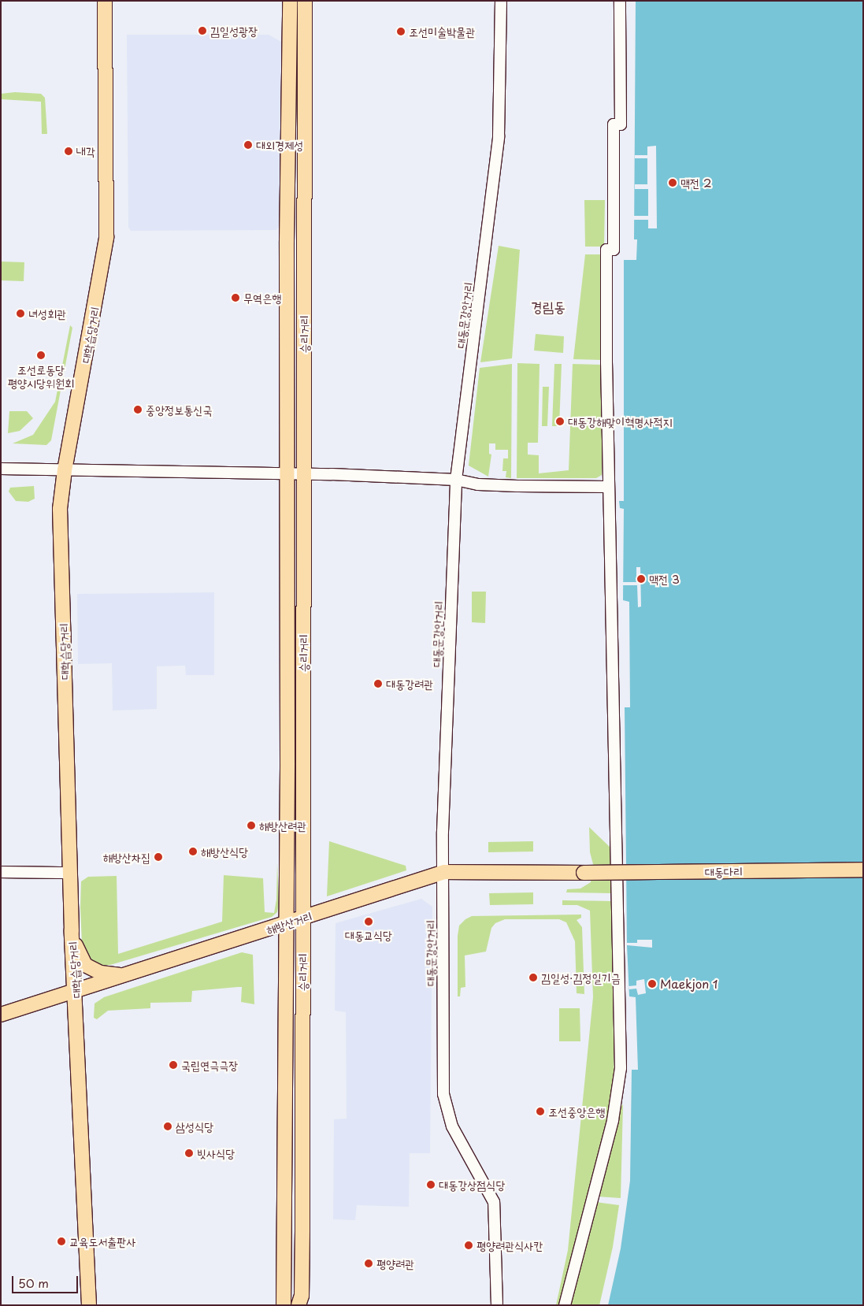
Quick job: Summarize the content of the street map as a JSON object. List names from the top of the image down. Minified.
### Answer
{"streets":{"main road":["승리거리","대학습당거리","대동다리","해방산거리"],"street":["대동문강안거리"]},"crossings":[["대동문강안거리","해방산거리"],["승리거리","해방산거리"],["대학습당거리","해방산거리"],["대동다리","해방산거리"]],"districts":["경림동"],"places":["김일성광장","조선미술박물관","대외경제성","내각","맥전 2","무역은행","녀성회관","조선로동당 평양시당위원회","중앙정보통신국","대동강해맞이혁명사적지","맥전 3","대동강려관","해방산려관","해방산식당","해방산차집","대동교식당","김일성·김정일기금","Maekjon 1","국립연극극장","조선중앙은행","삼성식당","빗사식당","대동강상점식당","교육도서출판사","평양려관식사칸","평양려관"],"scale_bar":"50 m"}
